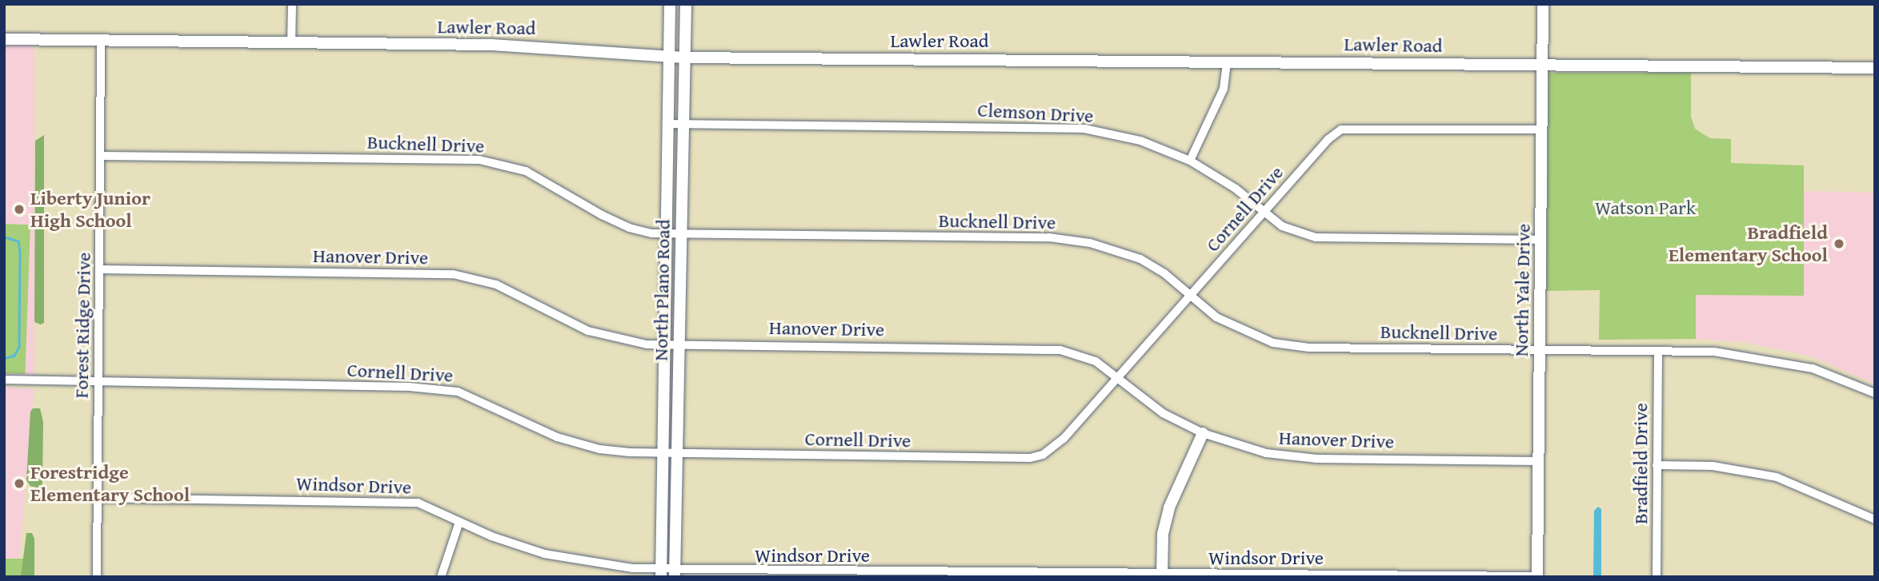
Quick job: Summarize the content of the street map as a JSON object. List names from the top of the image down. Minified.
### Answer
{"streets":{"street":["Lawler Road","Clemson Drive","Bucknell Drive","Cornell Drive","Hanover Drive","North Plano Road","North Yale Drive","Forest Ridge Drive","Bradfield Drive","Windsor Drive"]},"crossings":[["Lawler Road","North Plano Road"],["Lawler Road","North Yale Drive"],["Lawler Road","Forest Ridge Drive"],["Clemson Drive","Cornell Drive"],["Clemson Drive","North Plano Road"],["Clemson Drive","North Yale Drive"],["Bucknell Drive","Cornell Drive"],["Bucknell Drive","North Plano Road"],["Bucknell Drive","North Yale Drive"],["Bucknell Drive","Forest Ridge Drive"],["Bucknell Drive","Bradfield Drive"],["Cornell Drive","Hanover Drive"],["Cornell Drive","North Plano Road"],["Cornell Drive","North Yale Drive"],["Cornell Drive","Forest Ridge Drive"],["Hanover Drive","North Plano Road"],["Hanover Drive","North Yale Drive"],["Hanover Drive","Forest Ridge Drive"],["North Plano Road","Windsor Drive"],["North Yale Drive","Windsor Drive"],["Forest Ridge Drive","Windsor Drive"]],"parks":["Watson Park"],"places":["Liberty Junior High School","Bradfield Elementary School","Forestridge Elementary School"]}
